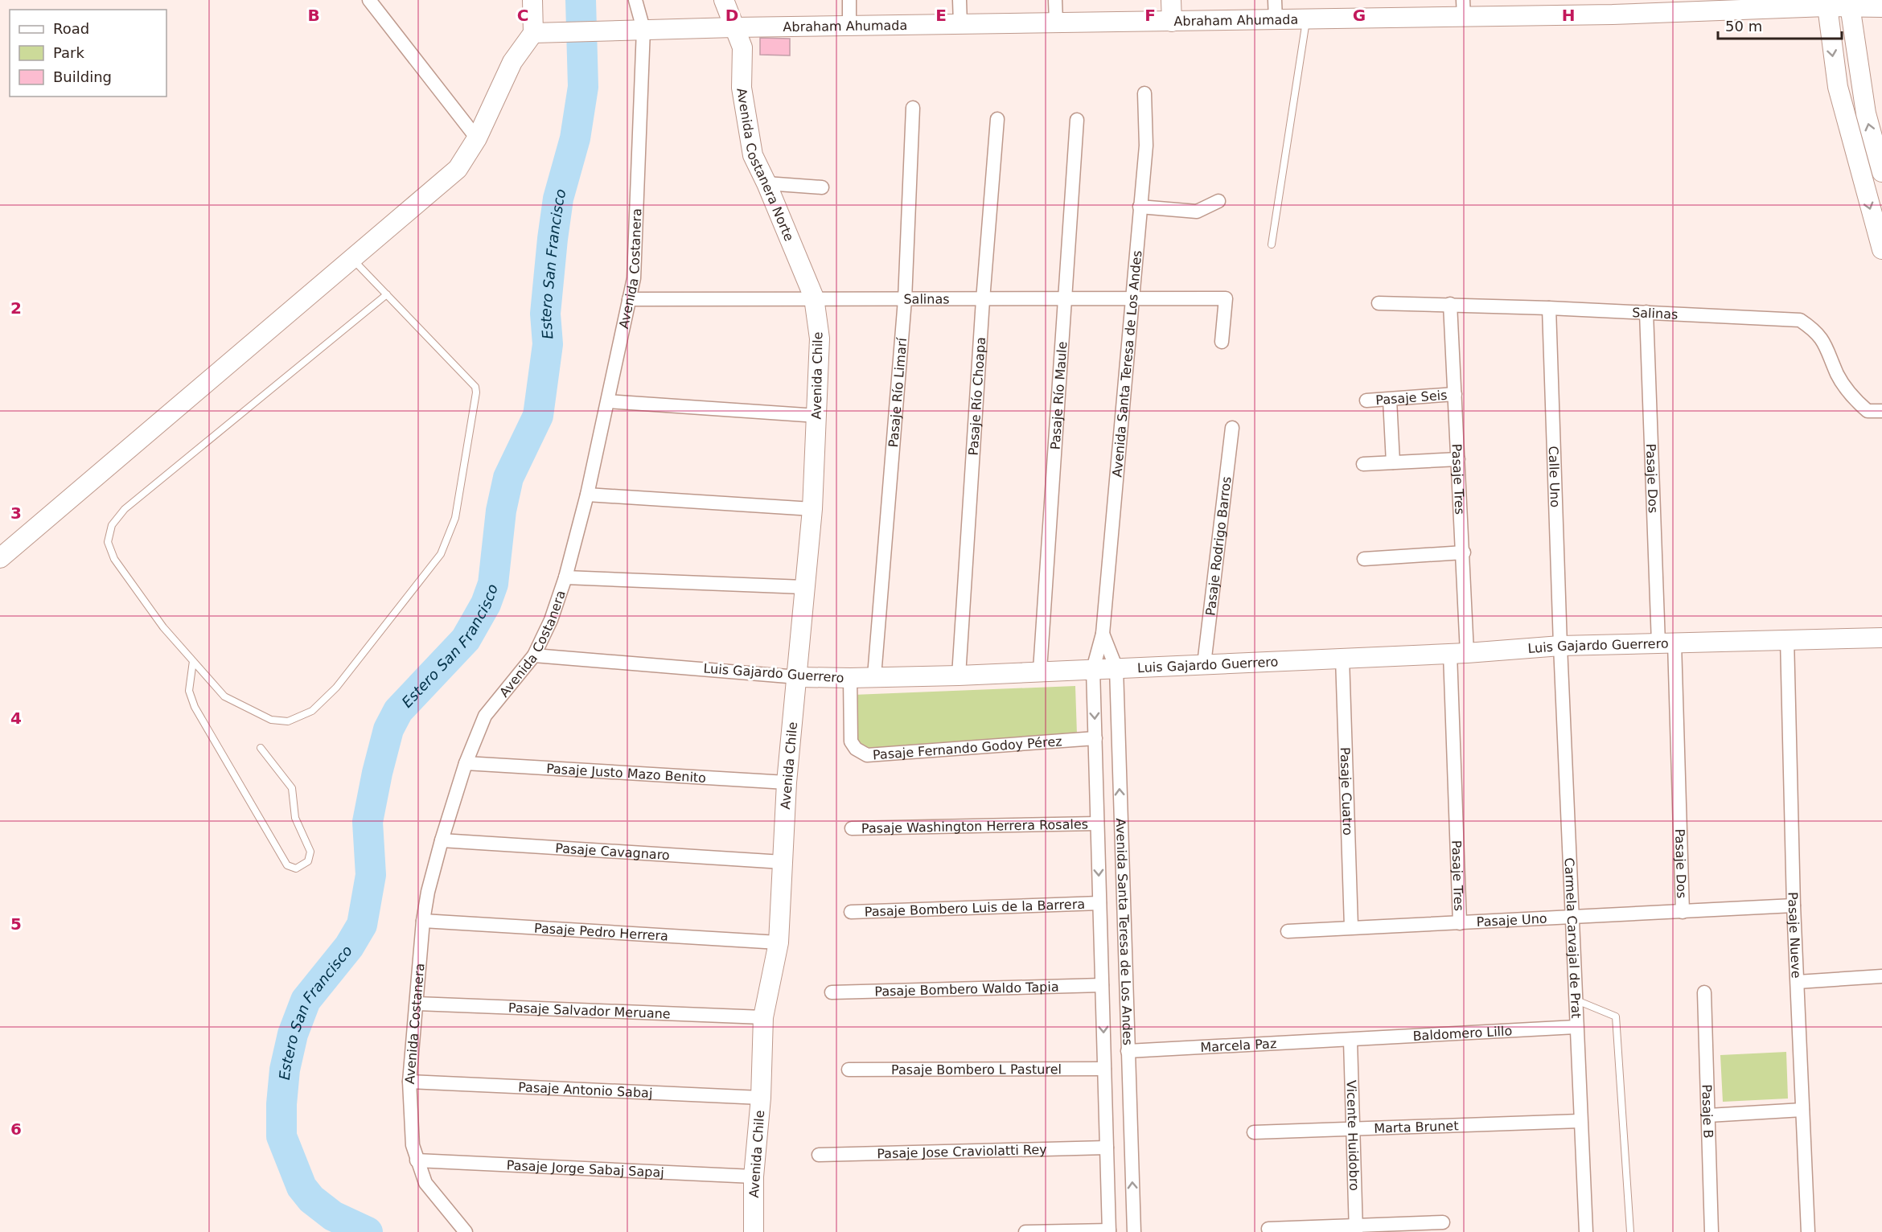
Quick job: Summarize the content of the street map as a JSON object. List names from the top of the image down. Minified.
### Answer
{"streets":{"street":["Abraham Ahumada","Avenida Costanera Norte","Avenida Costanera","Salinas","Avenida Santa Teresa de Los Andes","Avenida Chile","Pasaje Río Limarí","Pasaje Río Maule","Pasaje Río Choapa","Pasaje Seis","Calle Uno","Pasaje Dos","Pasaje Tres","Pasaje Rodrigo Barros","Luis Gajardo Guerrero","Pasaje Fernando Godoy Pérez","Pasaje Justo Mazo Benito","Pasaje Cuatro","Pasaje Washington Herrera Rosales","Pasaje Cavagnaro","Pasaje Bombero Luis de la Barrera","Pasaje Uno","Pasaje Pedro Herrera","Pasaje Nueve","Carmela Carvajal de Prat","Pasaje Bombero Waldo Tapia","Pasaje Salvador Meruane","Baldomero Lillo","Marcela Paz","Pasaje Bombero L Pasturel","Pasaje Antonio Sabaj","Pasaje B","Marta Brunet","Vicente Huidobro","Pasaje Jose Craviolatti Rey","Pasaje Jorge Sabaj Sapaj"]},"crossings":[["Abraham Ahumada","Avenida Costanera Norte"],["Abraham Ahumada","Avenida Costanera"],["Avenida Costanera Norte","Salinas"],["Avenida Costanera Norte","Avenida Chile"],["Avenida Costanera","Salinas"],["Avenida Costanera","Luis Gajardo Guerrero"],["Avenida Costanera","Pasaje Justo Mazo Benito"],["Avenida Costanera","Pasaje Cavagnaro"],["Avenida Costanera","Pasaje Pedro Herrera"],["Avenida Costanera","Pasaje Salvador Meruane"],["Avenida Costanera","Pasaje Antonio Sabaj"],["Avenida Costanera","Pasaje Jorge Sabaj Sapaj"],["Salinas","Avenida Santa Teresa de Los Andes"],["Salinas","Avenida Chile"],["Salinas","Pasaje Río Limarí"],["Salinas","Pasaje Río Maule"],["Salinas","Pasaje Río Choapa"],["Salinas","Calle Uno"],["Salinas","Pasaje Dos"],["Salinas","Pasaje Tres"],["Avenida Santa Teresa de Los Andes","Luis Gajardo Guerrero"],["Avenida Santa Teresa de Los Andes","Pasaje Fernando Godoy Pérez"],["Avenida Santa Teresa de Los Andes","Pasaje Washington Herrera Rosales"],["Avenida Santa Teresa de Los Andes","Pasaje Bombero Luis de la Barrera"],["Avenida Santa Teresa de Los Andes","Pasaje Bombero Waldo Tapia"],["Avenida Santa Teresa de Los Andes","Marcela Paz"],["Avenida Santa Teresa de Los Andes","Pasaje Bombero L Pasturel"],["Avenida Santa Teresa de Los Andes","Pasaje Jose Craviolatti Rey"],["Avenida Chile","Luis Gajardo Guerrero"],["Avenida Chile","Pasaje Justo Mazo Benito"],["Avenida Chile","Pasaje Cavagnaro"],["Avenida Chile","Pasaje Pedro Herrera"],["Avenida Chile","Pasaje Salvador Meruane"],["Avenida Chile","Pasaje Antonio Sabaj"],["Avenida Chile","Pasaje Jorge Sabaj Sapaj"],["Pasaje Río Limarí","Luis Gajardo Guerrero"],["Pasaje Río Maule","Luis Gajardo Guerrero"],["Pasaje Río Choapa","Luis Gajardo Guerrero"],["Pasaje Seis","Pasaje Tres"],["Calle Uno","Luis Gajardo Guerrero"],["Calle Uno","Carmela Carvajal de Prat"],["Pasaje Dos","Luis Gajardo Guerrero"],["Pasaje Dos","Pasaje Uno"],["Pasaje Tres","Luis Gajardo Guerrero"],["Pasaje Tres","Pasaje Uno"],["Pasaje Rodrigo Barros","Luis Gajardo Guerrero"],["Luis Gajardo Guerrero","Pasaje Fernando Godoy Pérez"],["Luis Gajardo Guerrero","Pasaje Cuatro"],["Luis Gajardo Guerrero","Pasaje Nueve"],["Luis Gajardo Guerrero","Carmela Carvajal de Prat"],["Pasaje Cuatro","Pasaje Uno"],["Pasaje Uno","Pasaje Nueve"],["Pasaje Uno","Carmela Carvajal de Prat"],["Carmela Carvajal de Prat","Baldomero Lillo"],["Carmela Carvajal de Prat","Marta Brunet"],["Baldomero Lillo","Marcela Paz"],["Baldomero Lillo","Vicente Huidobro"],["Marcela Paz","Vicente Huidobro"],["Marta Brunet","Vicente Huidobro"]],"water":["Estero San Francisco"],"legend":["Road","Park","Building"],"scale_bar":"50 m","grid":{"columns":["B","C","D","E","F","G","H"],"rows":["2","3","4","5","6"]}}
